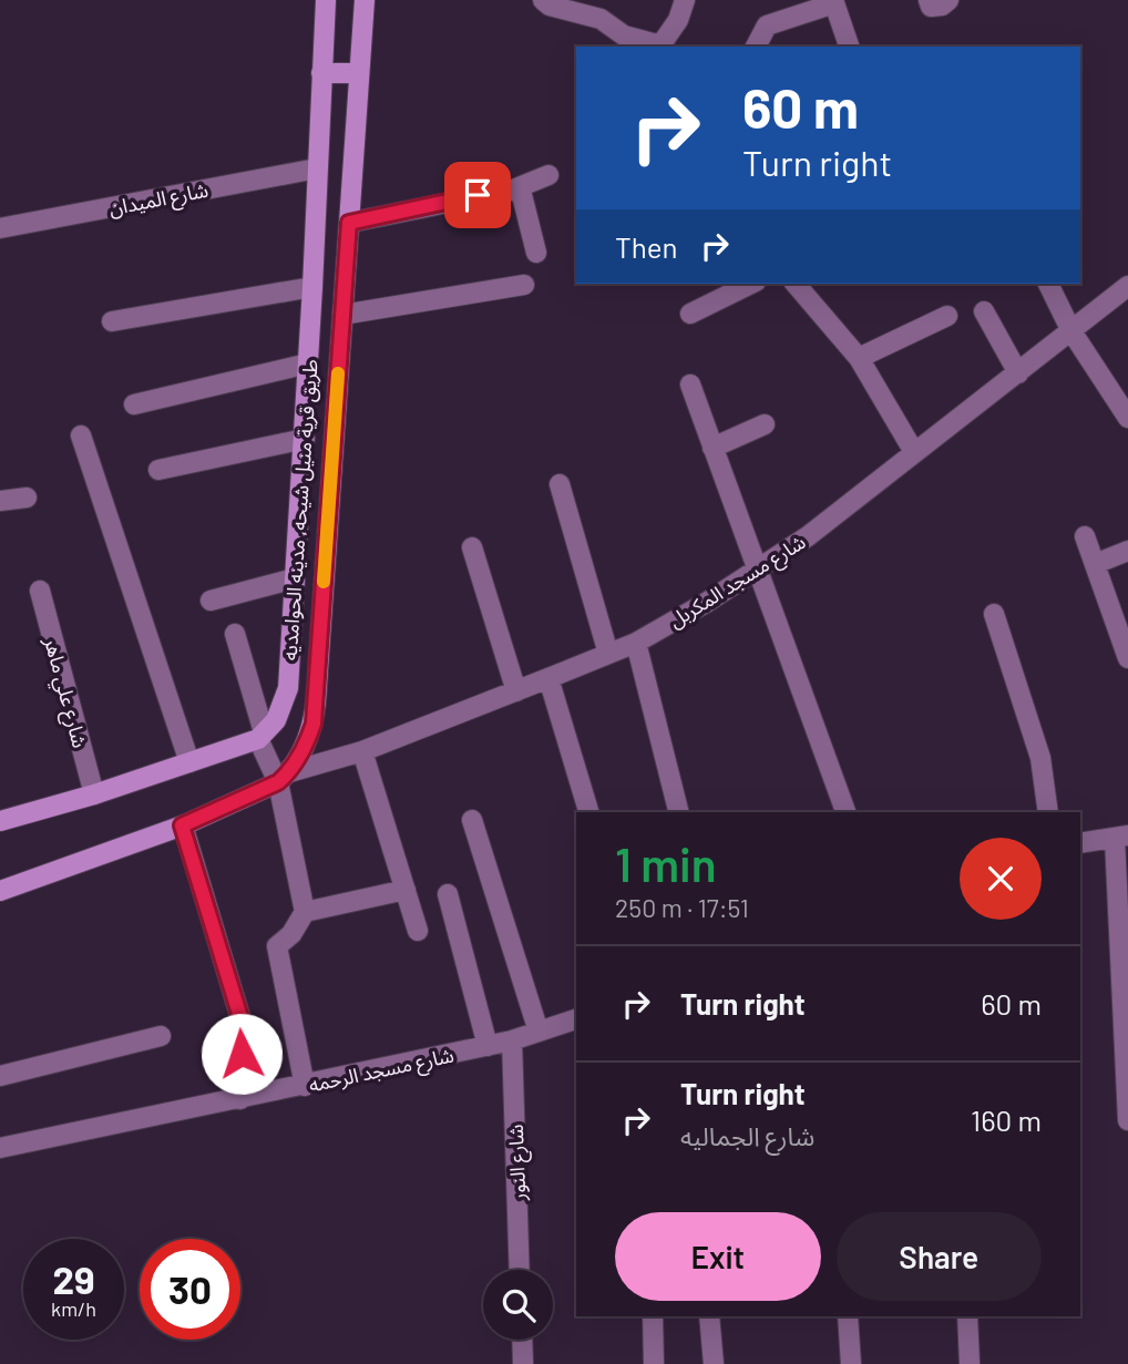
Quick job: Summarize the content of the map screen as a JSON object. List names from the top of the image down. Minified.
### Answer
{"streets":{"main road":["طريق قرية منيل شيحه, مدينه الحوامديه"],"street":["شارع الميدان","شارع مسجد المكربل","شارع علي ماهر","شارع مسجد الرحمه","شارع النور"]},"crossings":[["شارع الميدان","طريق قرية منيل شيحه, مدينه الحوامديه"],["طريق قرية منيل شيحه, مدينه الحوامديه","شارع مسجد المكربل"],["شارع مسجد الرحمه","شارع النور"]],"page":{"turn":["60 m","Turn right"],"then":"Then","heading":["1 min","250 m · 17:51"],"list":[{"name":"Turn right","value":"60 m"},{"name":"Turn right","note":"شارع الجماليه","value":"160 m"}],"buttons":["Exit","Share"],"speed":"29 km/h","limit":"30"}}
